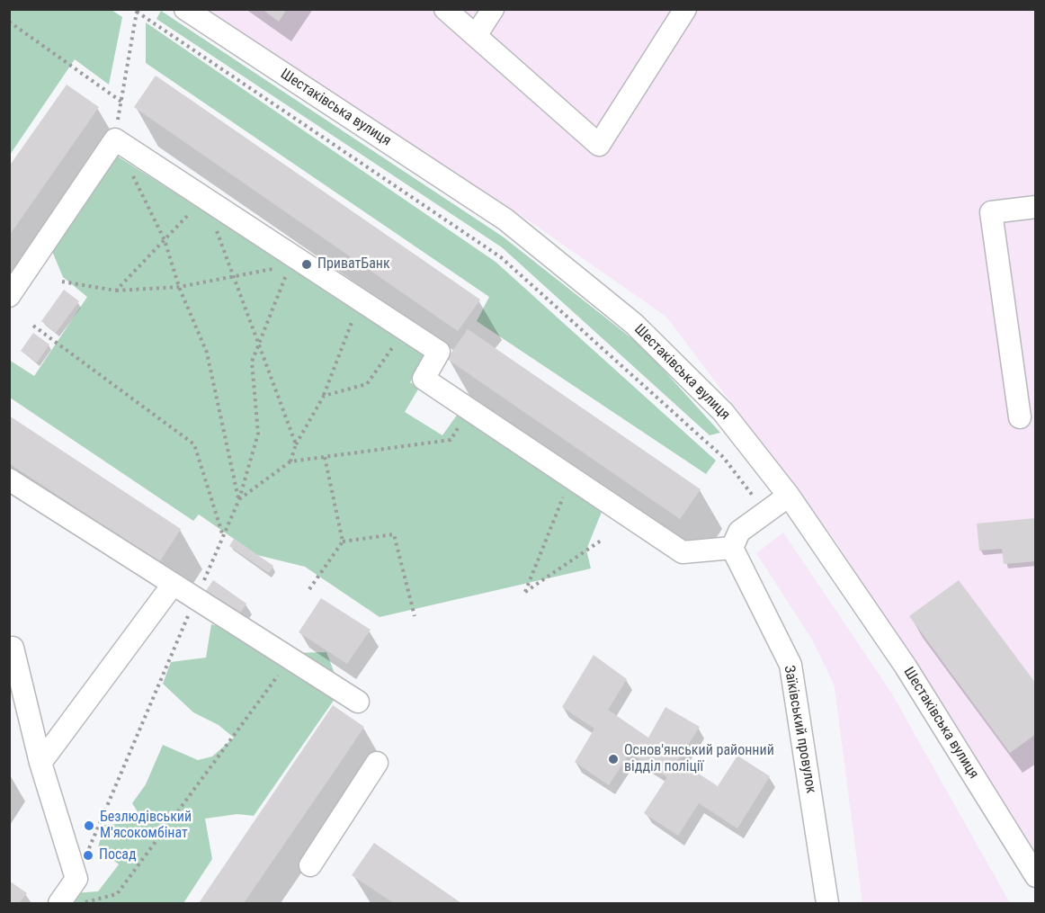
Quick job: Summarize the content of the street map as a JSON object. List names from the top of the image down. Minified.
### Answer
{"streets":{"street":["Шестаківська вулиця","Заїківський провулок"]},"places":["ПриватБанк","Основ'янський районний відділ поліції","Бeзлюдівський М'ясокомбінат","Посад"]}
